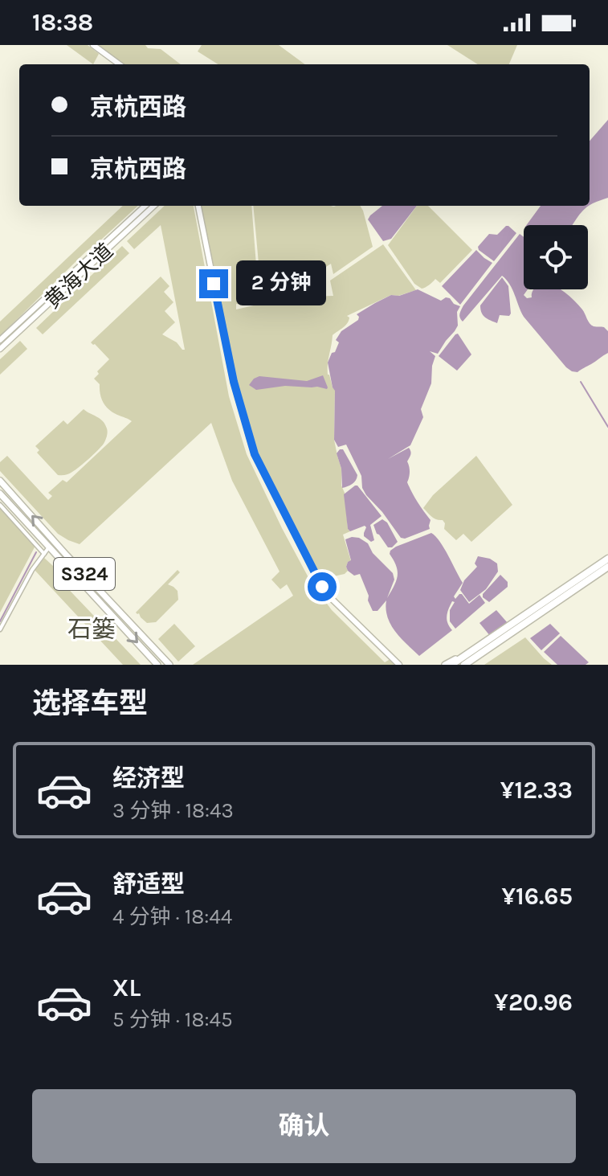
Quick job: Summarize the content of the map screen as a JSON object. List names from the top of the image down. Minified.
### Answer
{"streets":{"main road":["黄海大道","S324"]},"districts":["石篓"],"page":{"status":"18:38","banner":["京杭西路","京杭西路"],"bubble":"2 分钟","heading":"选择车型","list":[{"name":"经济型","note":"3 分钟 · 18:43","value":"¥12.33"},{"name":"舒适型","note":"4 分钟 · 18:44","value":"¥16.65"},{"name":"XL","note":"5 分钟 · 18:45","value":"¥20.96"}],"buttons":"确认"}}
